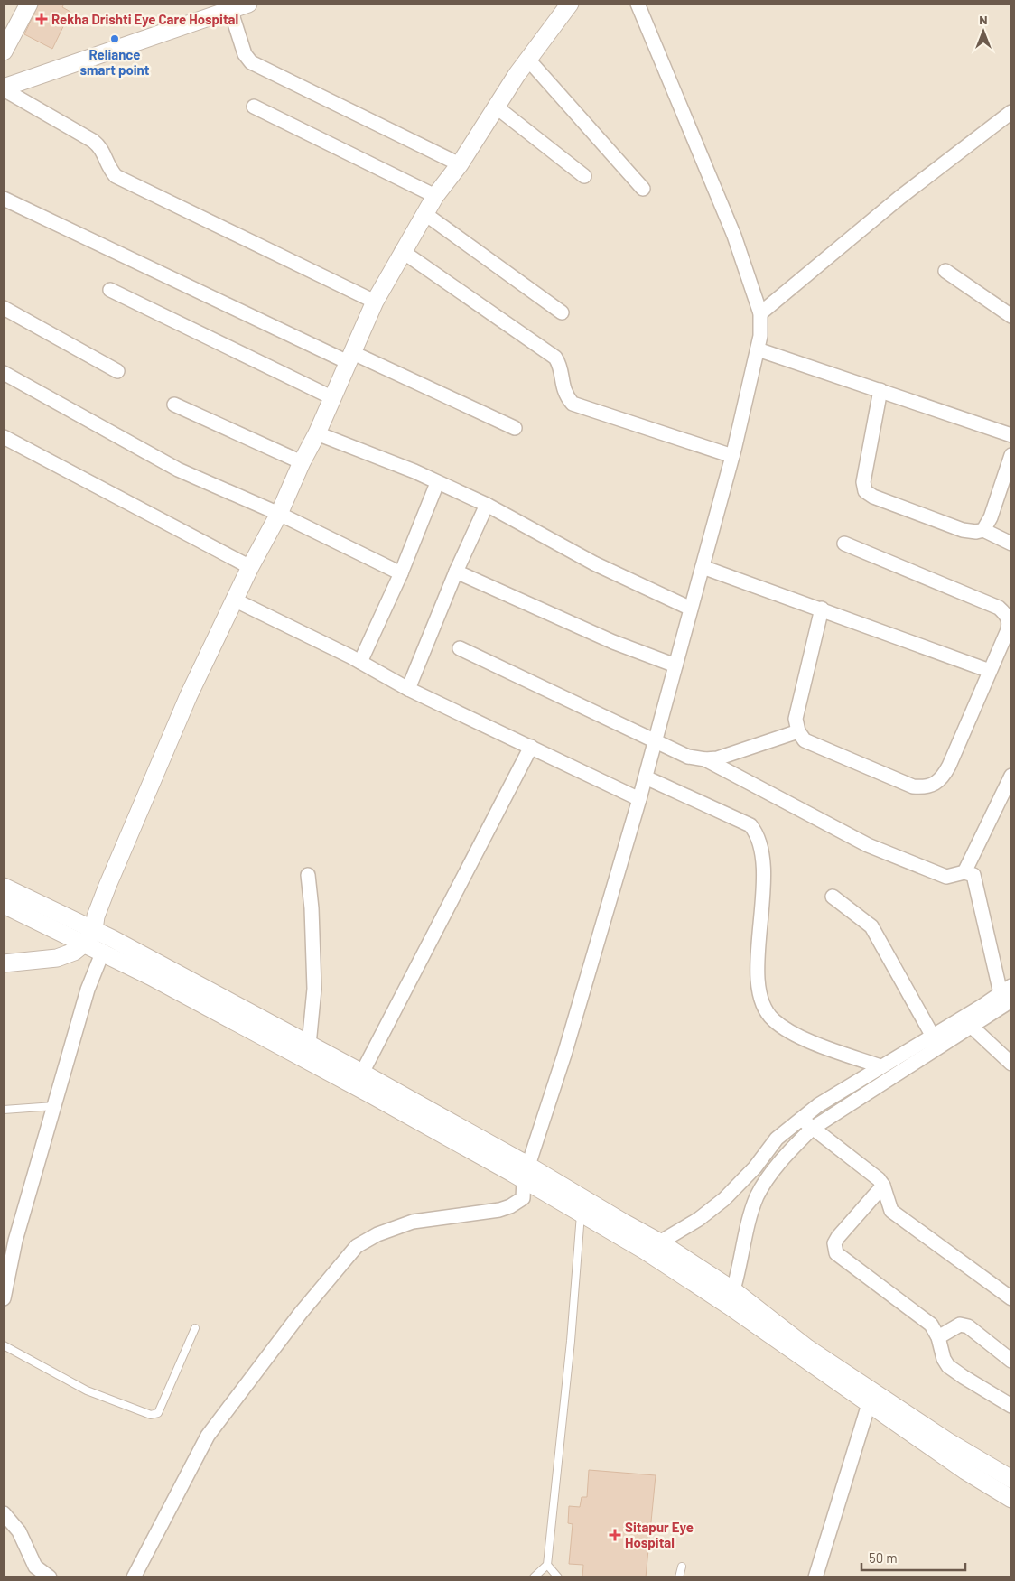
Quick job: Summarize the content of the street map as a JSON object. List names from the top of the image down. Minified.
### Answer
{"places":{"health":["Rekha Drishti Eye Care Hospital","Sitapur Eye Hospital"],"other":["Reliance smart point"]},"scale_bar":"50 m","north":"top"}
